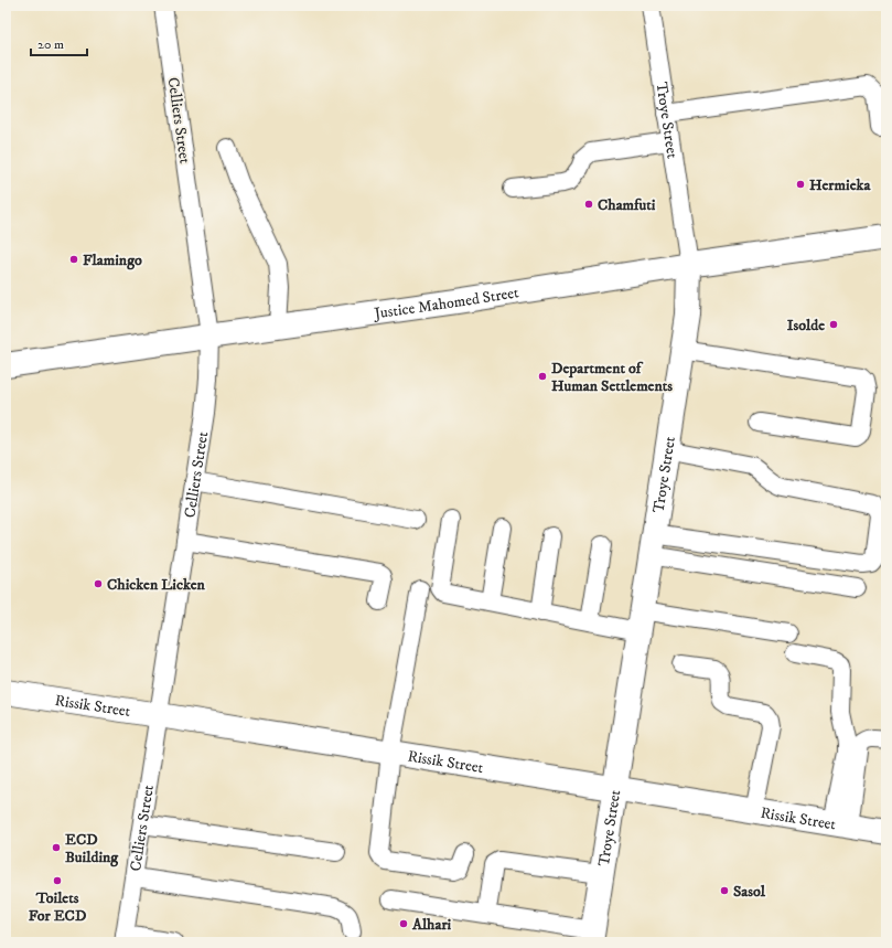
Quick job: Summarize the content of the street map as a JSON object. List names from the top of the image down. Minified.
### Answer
{"streets":{"main road":["Troye Street","Justice Mahomed Street","Rissik Street"],"street":["Celliers Street"]},"crossings":[["Celliers Street","Justice Mahomed Street"],["Celliers Street","Rissik Street"],["Troye Street","Justice Mahomed Street"],["Troye Street","Rissik Street"]],"places":["Hermieka","Chamfuti","Flamingo","Isolde","Department of Human Settlements","Chicken Licken","ECD Building","Toilets For ECD","Sasol","Alhari"],"scale_bar":"20 m"}
